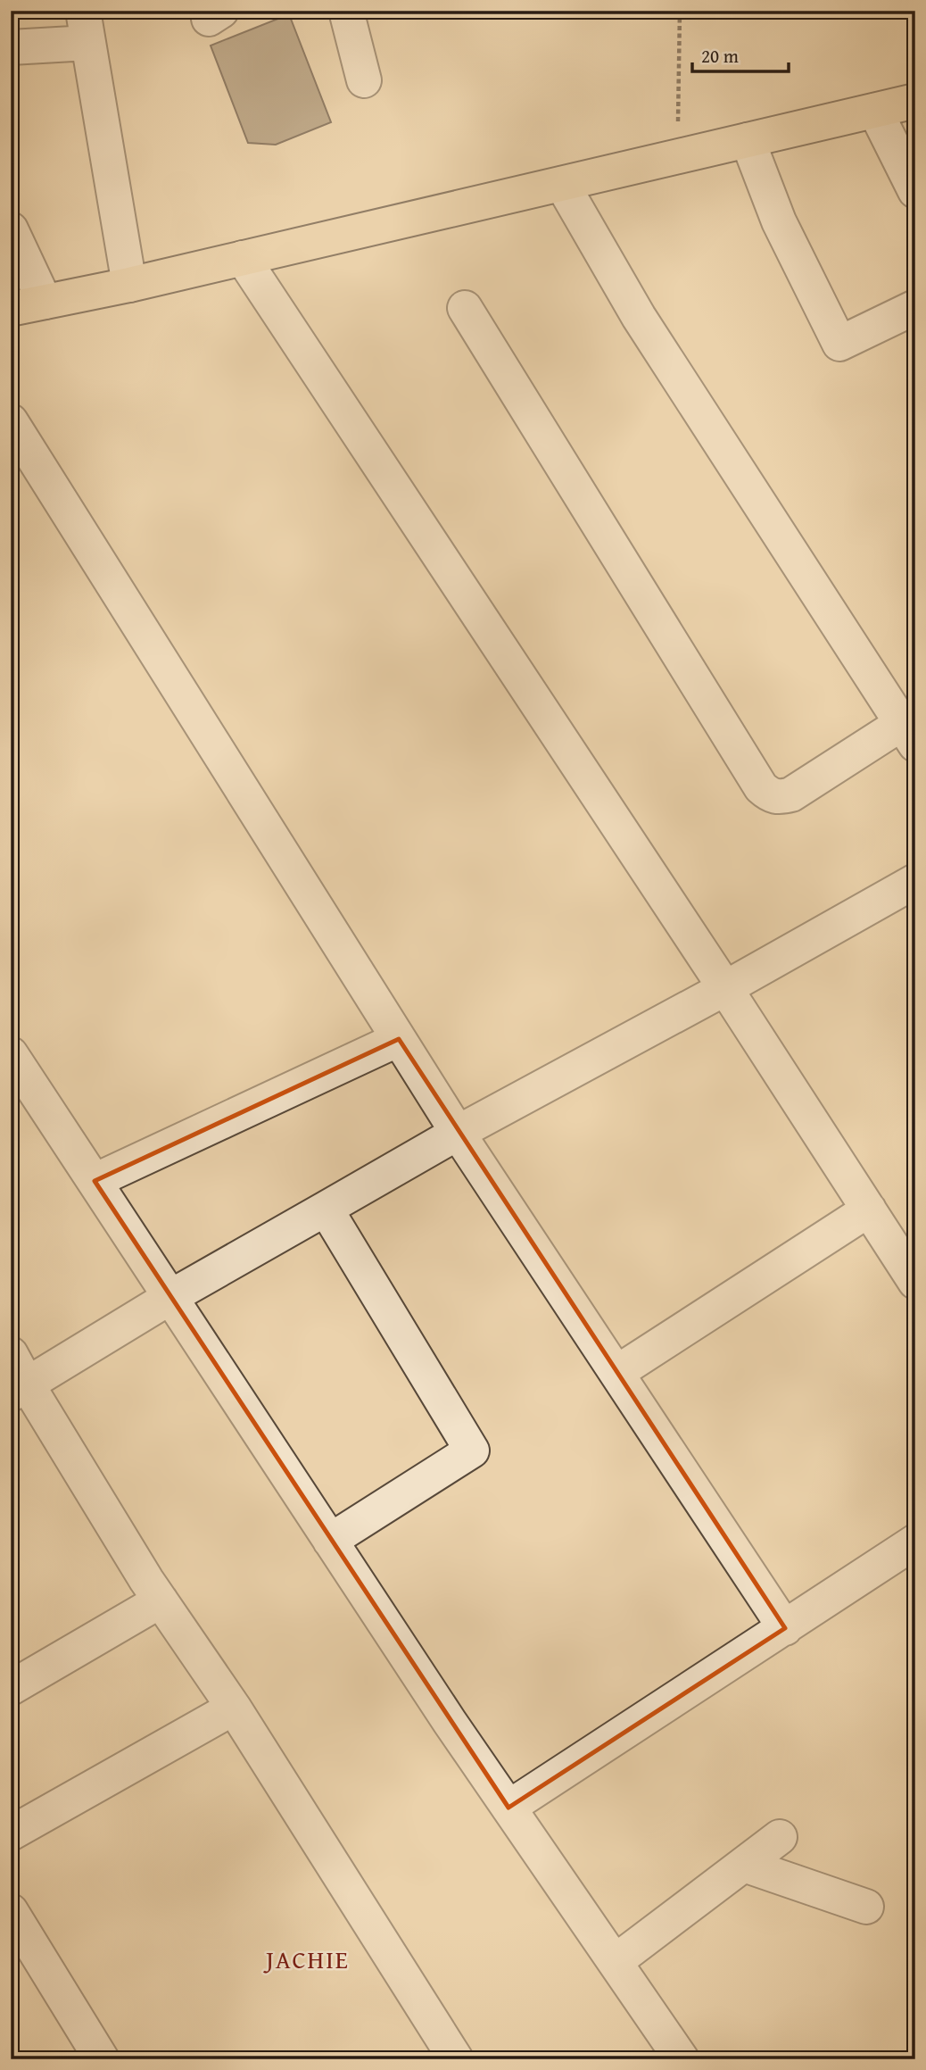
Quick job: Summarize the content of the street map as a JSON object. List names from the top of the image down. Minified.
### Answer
{"districts":["JACHIE"],"scale_bar":"20 m"}
